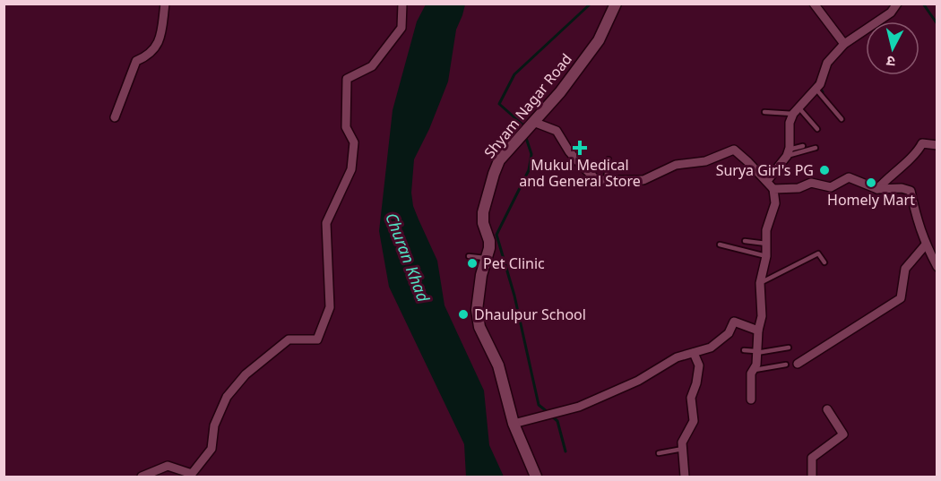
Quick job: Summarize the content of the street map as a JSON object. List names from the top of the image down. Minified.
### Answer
{"streets":{"street":["Shyam Nagar Road"]},"water":["Churan Khad"],"places":{"health":["Mukul Medical and General Store"],"other":["Surya Girl's PG","Homely Mart","Pet Clinic","Dhaulpur School"]},"north":"bottom"}
